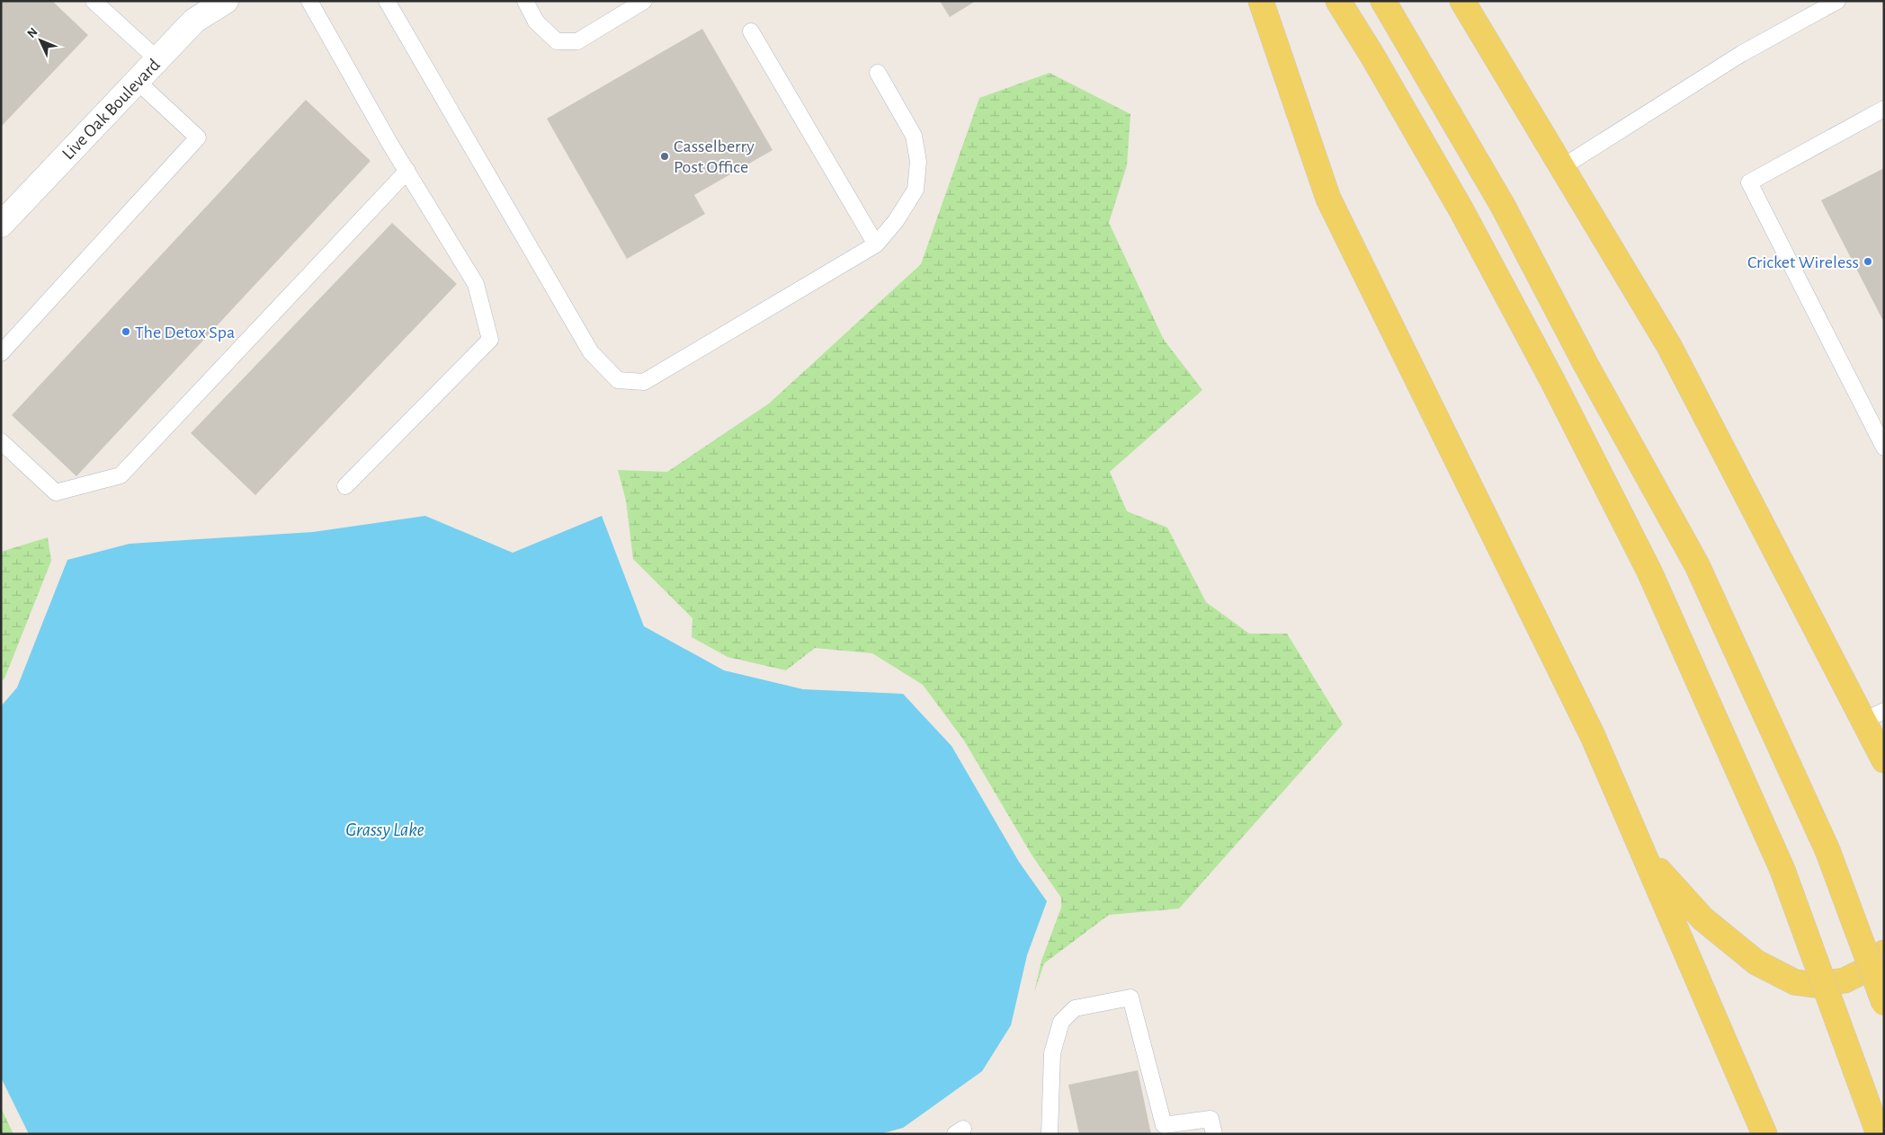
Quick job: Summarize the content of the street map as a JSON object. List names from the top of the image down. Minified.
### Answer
{"streets":{"street":["Live Oak Boulevard"]},"water":["Grassy Lake"],"places":["Casselberry Post Office","Cricket Wireless","The Detox Spa"],"north":"top left"}
